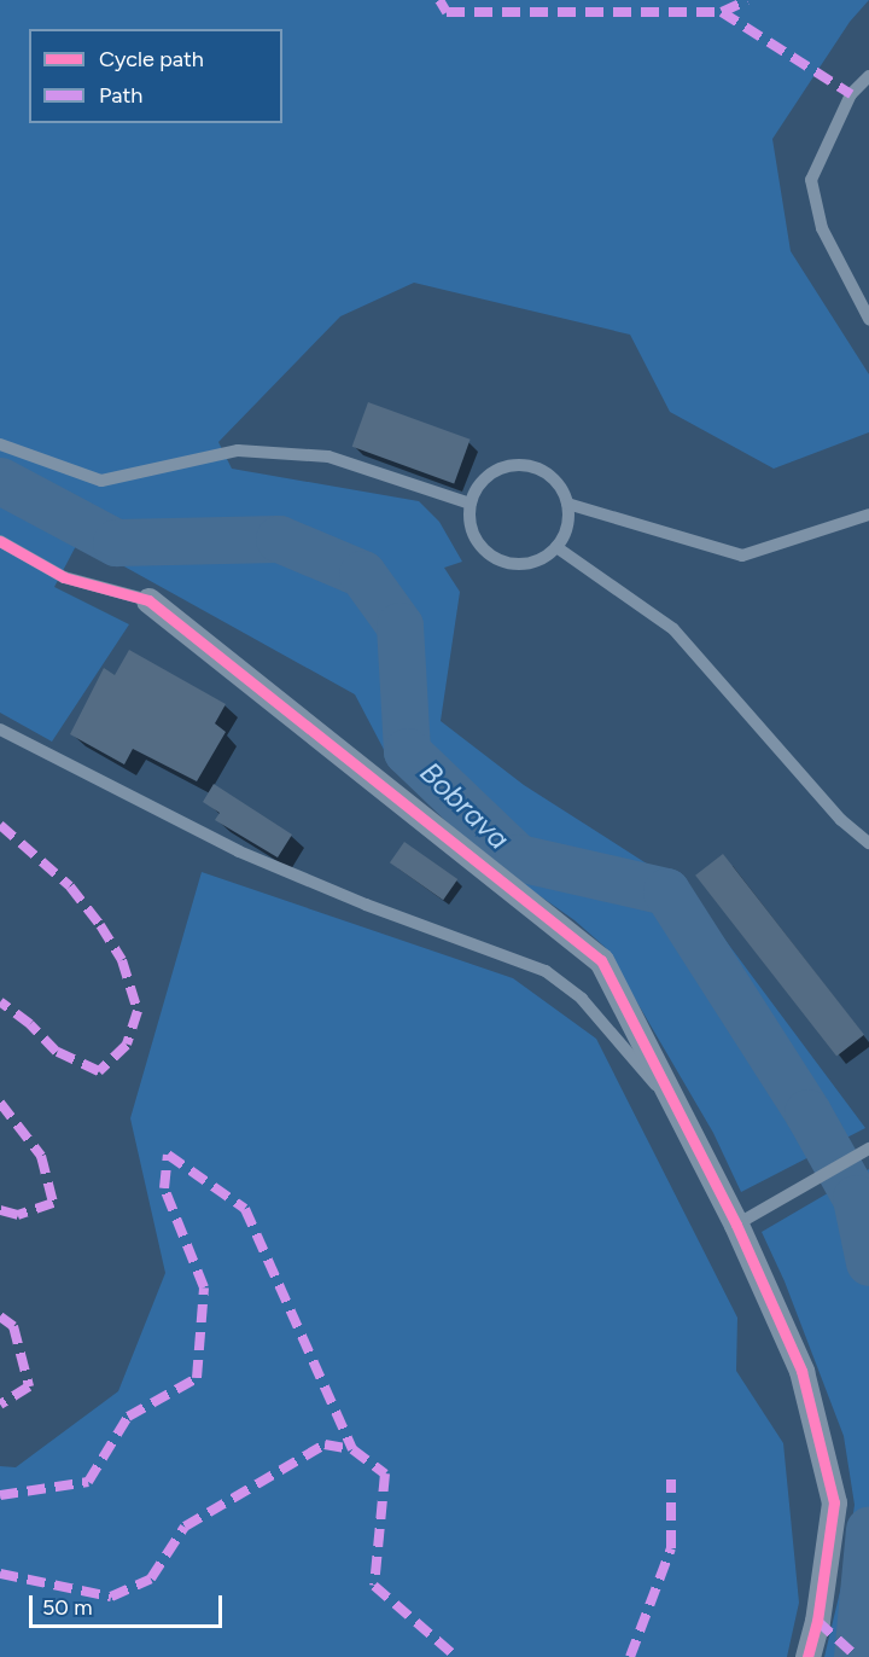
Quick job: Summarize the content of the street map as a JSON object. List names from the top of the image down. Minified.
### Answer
{"water":["Bobrava"],"legend":["Cycle path","Path"],"scale_bar":"50 m"}
